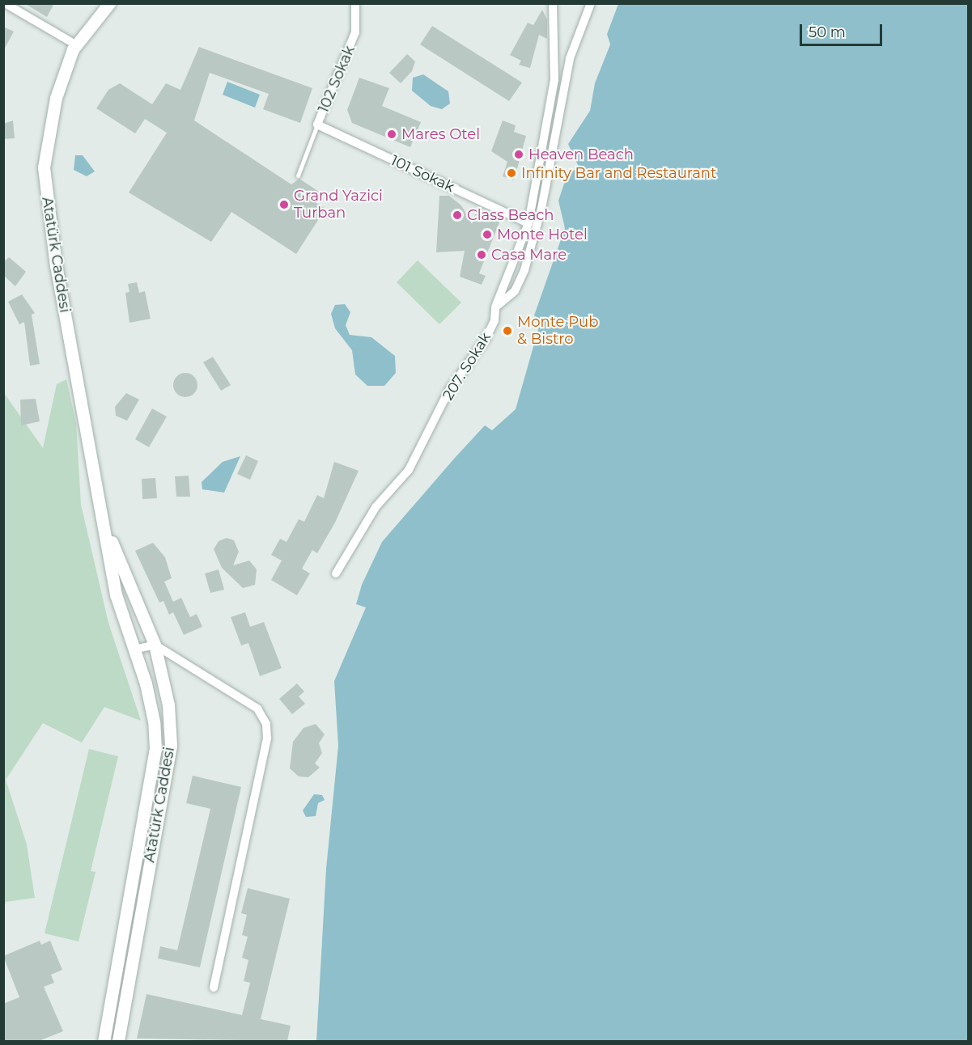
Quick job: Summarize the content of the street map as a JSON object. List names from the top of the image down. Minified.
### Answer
{"streets":{"street":["102 Sokak","101 Sokak","Atatürk Caddesi","207. Sokak"]},"crossings":[["102 Sokak","101 Sokak"],["101 Sokak","207. Sokak"]],"places":["Mares Otel","Heaven Beach","Infinity Bar and Restaurant","Grand Yazici Turban","Class Beach","Monte Hotel","Casa Mare","Monte Pub & Bistro"],"scale_bar":"50 m"}
